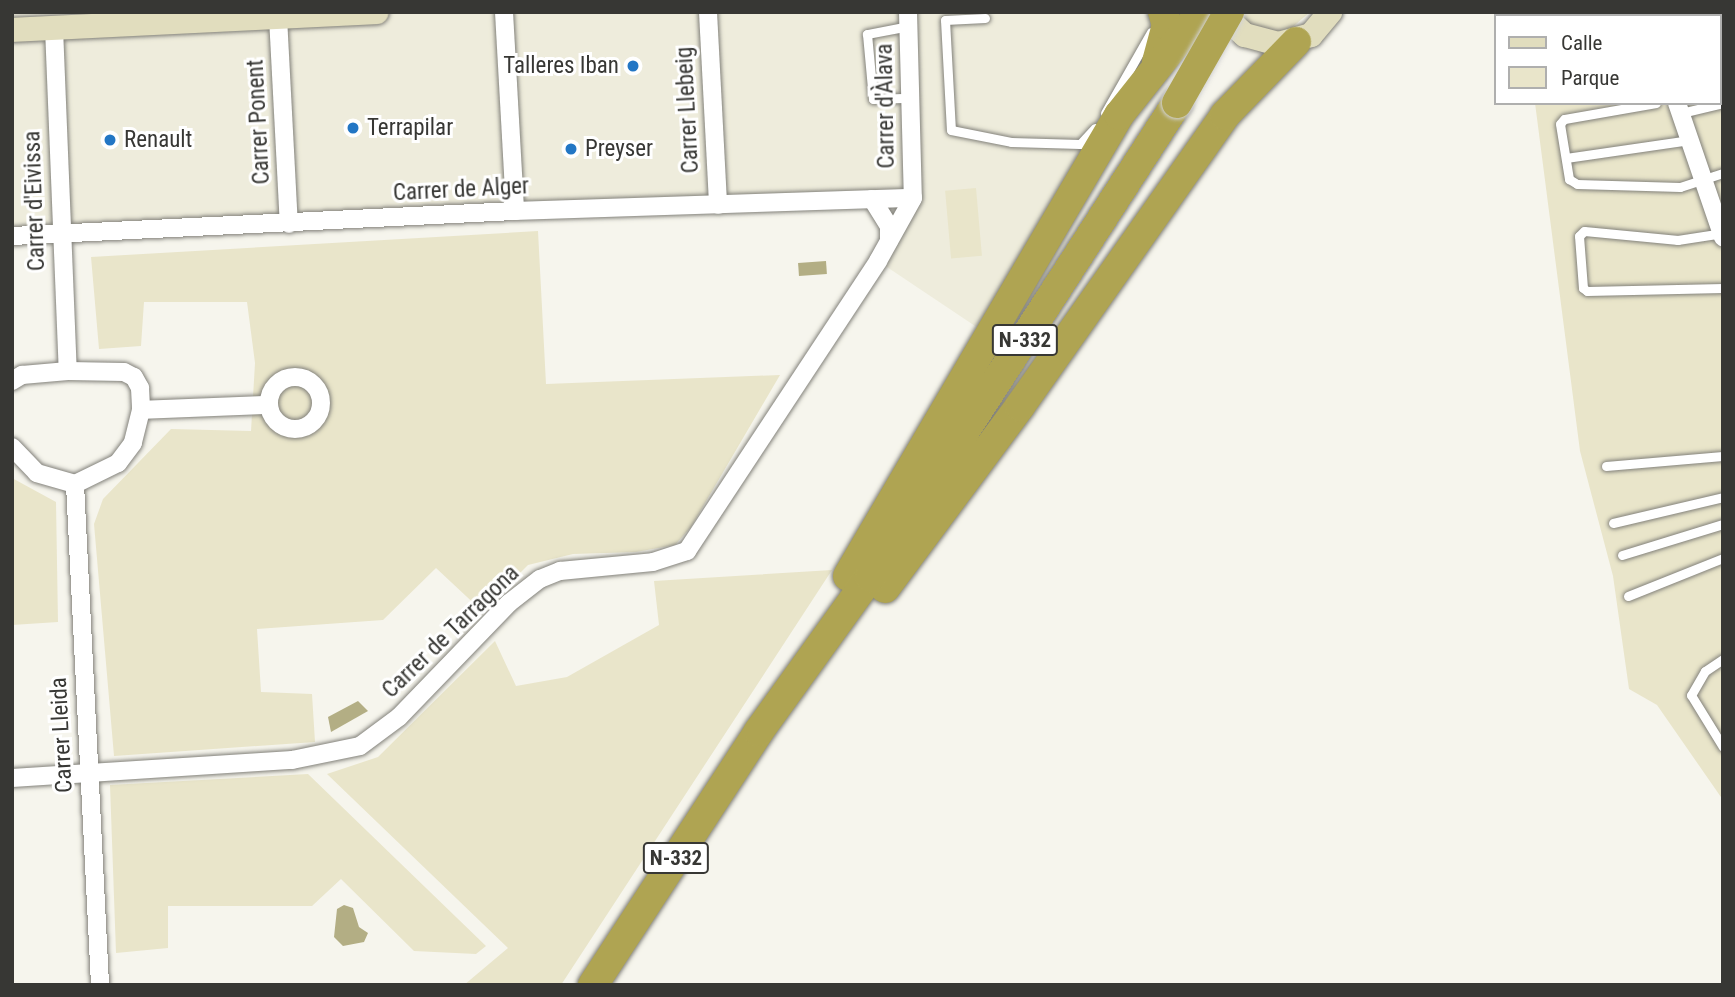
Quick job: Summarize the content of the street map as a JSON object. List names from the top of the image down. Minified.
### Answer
{"streets":{"highway":["N-332"],"street":["Carrer d'Àlava","Carrer Llebeig","Carrer Ponent","Carrer de Alger","Carrer d'Eivissa","Carrer de Tarragona","Carrer Lleida"]},"crossings":[["Carrer d'Àlava","Carrer de Alger"],["Carrer d'Àlava","Carrer de Tarragona"],["Carrer Llebeig","Carrer de Alger"],["Carrer Ponent","Carrer de Alger"],["Carrer de Alger","Carrer d'Eivissa"],["Carrer de Alger","Carrer de Tarragona"],["Carrer de Tarragona","Carrer Lleida"]],"places":["Talleres Iban","Terrapilar","Renault","Preyser"],"legend":["Calle","Parque"]}
